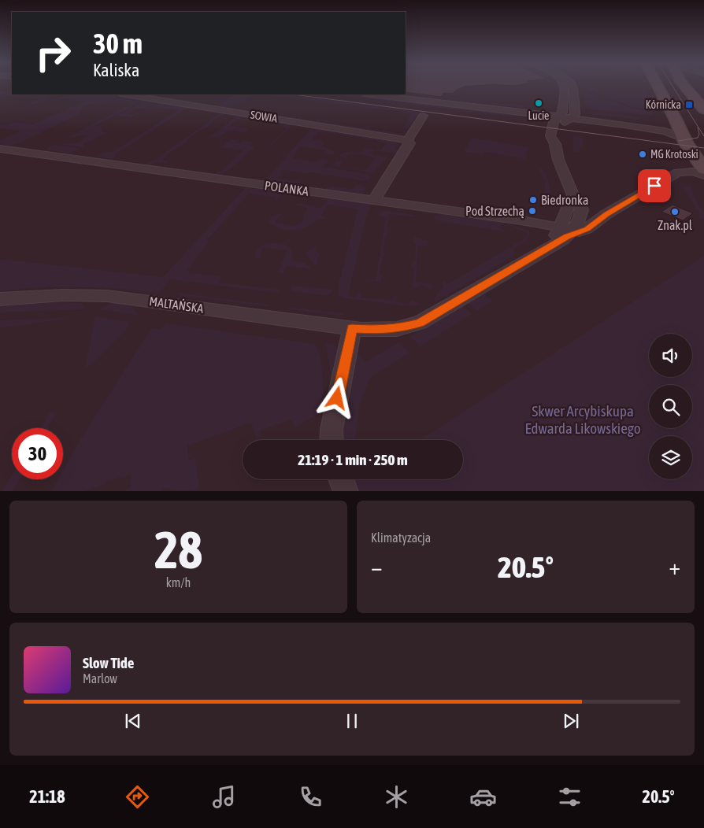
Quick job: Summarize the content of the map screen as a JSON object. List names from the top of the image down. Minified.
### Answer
{"streets":{"street":["SOWIA","POLANKA","MALTAŃSKA"]},"crossings":[["POLANKA","MALTAŃSKA"]],"parks":["Skwer Arcybiskupa Edwarda Likowskiego"],"places":{"other":["Lucie","MG Krotoski","Biedronka","Pod Strzechą","Znak.pl"],"transit":["Kórnicka"]},"page":{"turn":["30 m","Kaliska"],"limit":"30","trip":"21:19 · 1 min · 250 m","tile":[["28","km/h"],"Klimatyzacja"],"heat":["−","20.5°","+"],"song":["Slow Tide","Marlow"],"tabs":["21:18","20.5°"]}}
